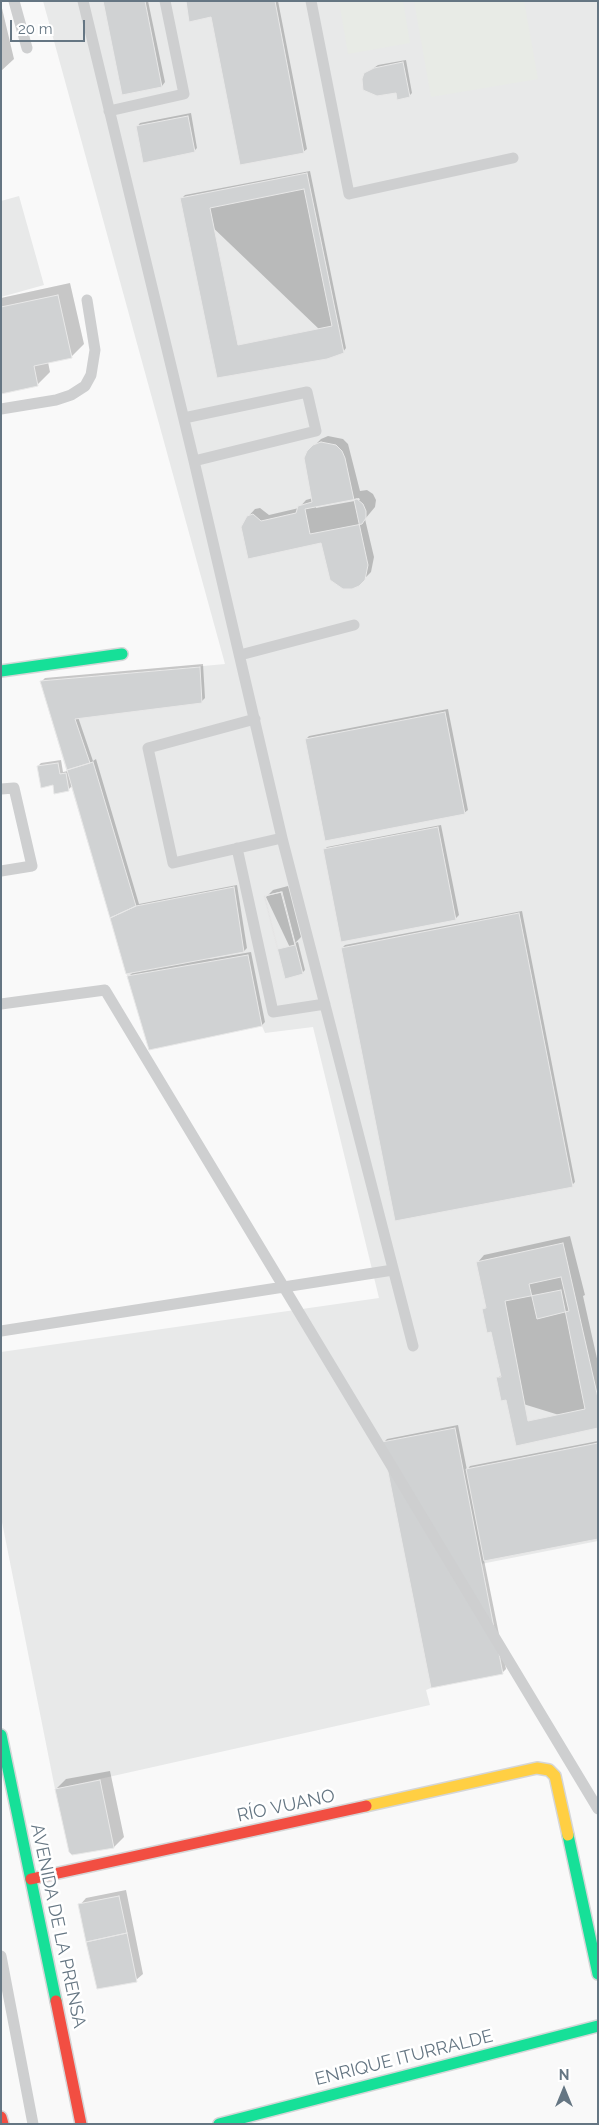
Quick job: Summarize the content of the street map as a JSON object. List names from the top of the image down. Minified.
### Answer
{"streets":{"street":["RÍO VUANO","AVENIDA DE LA PRENSA","ENRIQUE ITURRALDE"]},"crossings":[["RÍO VUANO","AVENIDA DE LA PRENSA"]],"scale_bar":"20 m","north":"top"}
